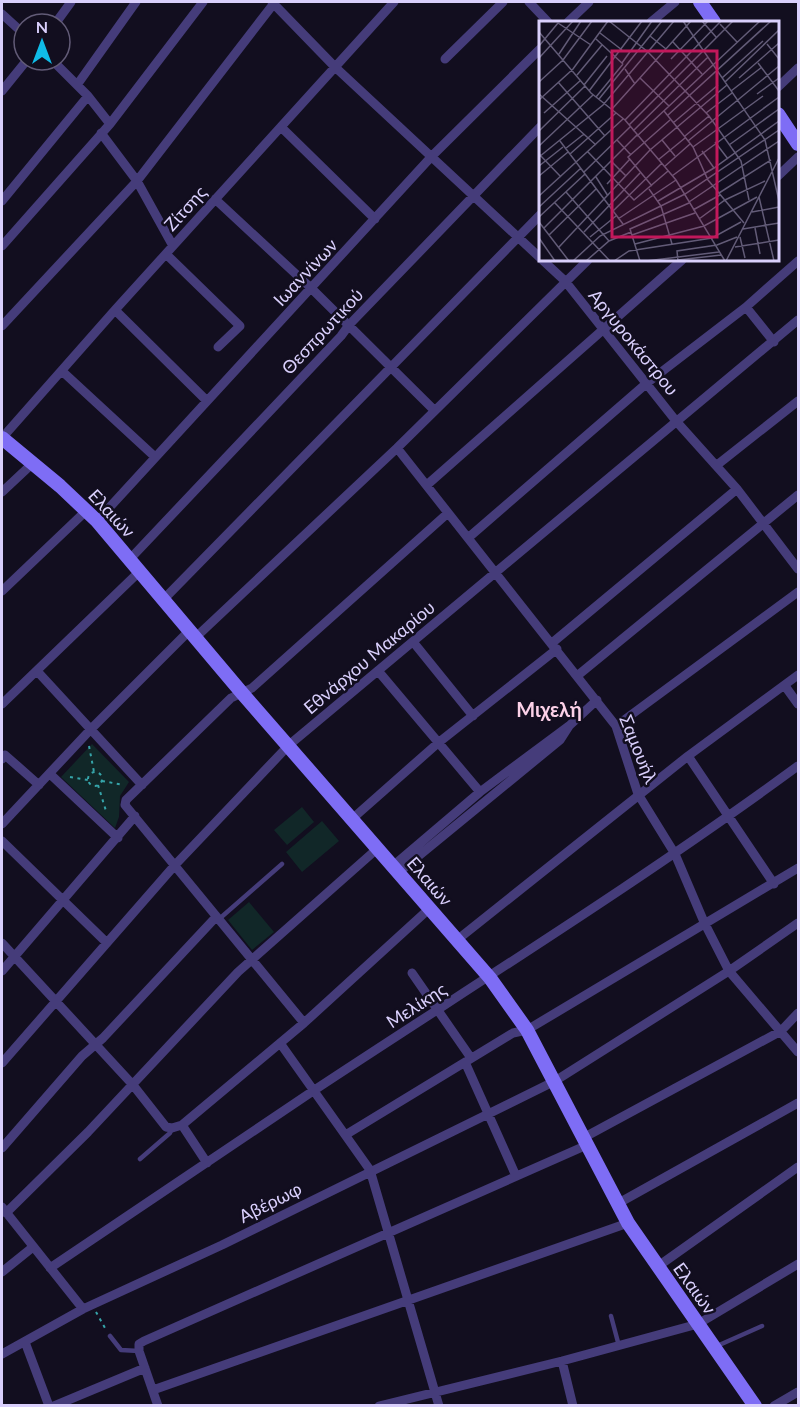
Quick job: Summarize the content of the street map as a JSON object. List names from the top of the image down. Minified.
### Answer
{"streets":{"street":["Ζίτσης","Ιωαννίνων","Θεσπρωτικού","Αργυροκάστρου","Ελαιών","Εθνάρχου Μακαρίου","Σαμουήλ","Μελίκης","Αβέρωφ"]},"crossings":[["Ζίτσης","Αργυροκάστρου"],["Ζίτσης","Ελαιών"],["Ιωαννίνων","Αργυροκάστρου"],["Ιωαννίνων","Ελαιών"],["Θεσπρωτικού","Αργυροκάστρου"],["Θεσπρωτικού","Ελαιών"],["Αργυροκάστρου","Εθνάρχου Μακαρίου"],["Ελαιών","Εθνάρχου Μακαρίου"],["Ελαιών","Μελίκης"],["Ελαιών","Αβέρωφ"],["Εθνάρχου Μακαρίου","Σαμουήλ"],["Σαμουήλ","Μελίκης"],["Σαμουήλ","Αβέρωφ"]],"districts":["Μιχελή"],"north":"top"}
